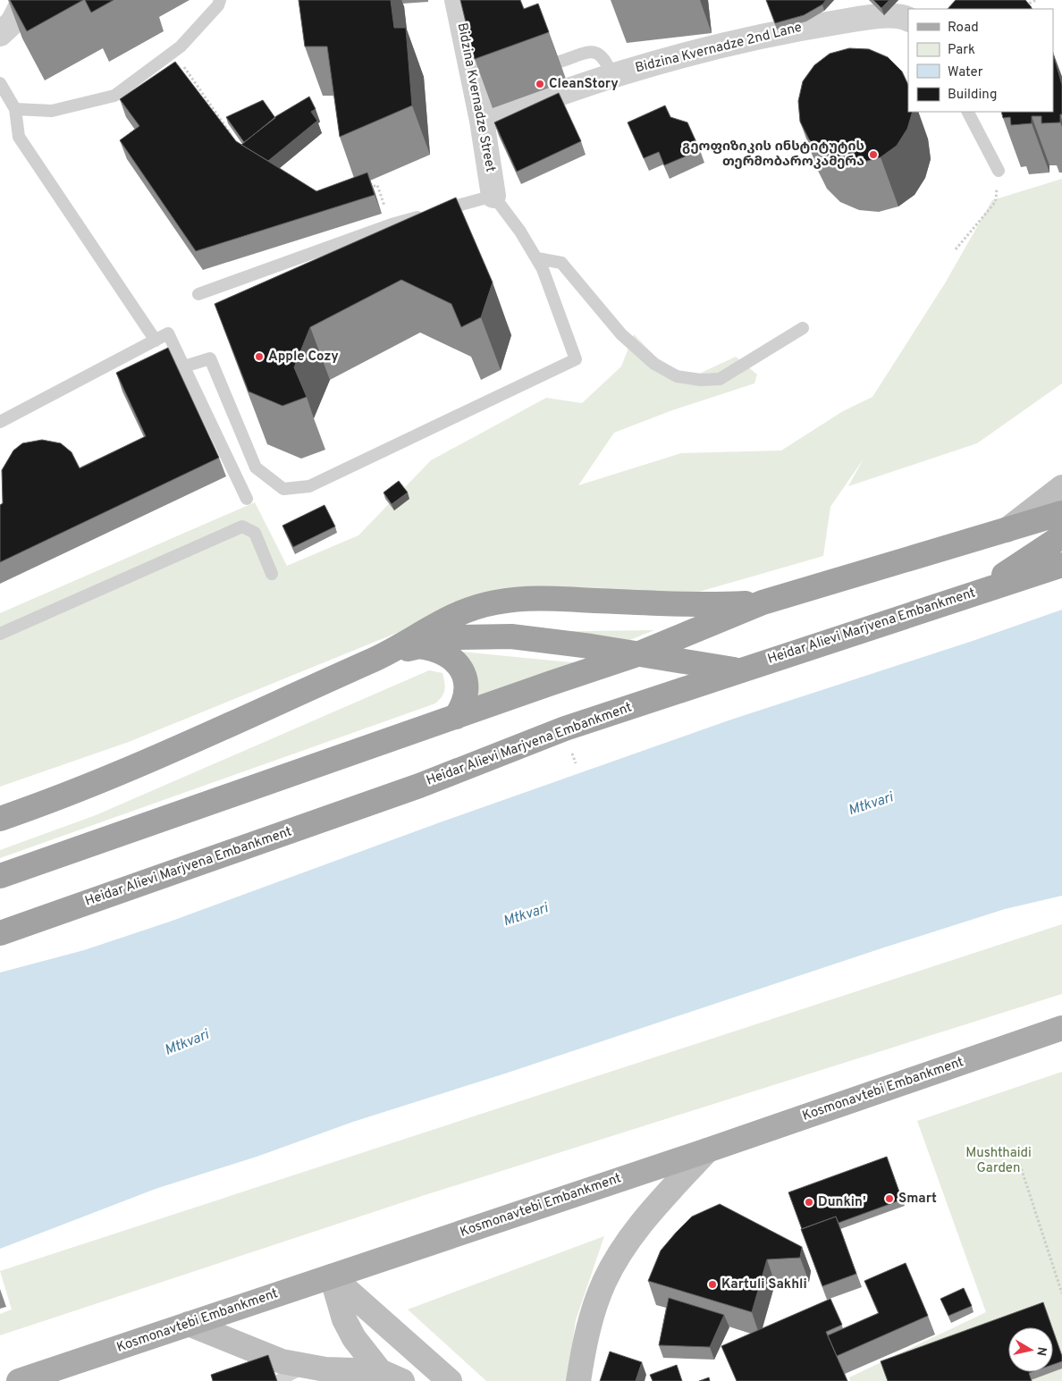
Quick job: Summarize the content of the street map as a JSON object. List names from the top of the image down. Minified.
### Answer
{"streets":{"highway":["Heidar Alievi Marjvena Embankment"],"main road":["Kosmonavtebi Embankment"],"street":["Bidzina Kvernadze 2nd Lane","Bidzina Kvernadze Street"]},"crossings":[["Bidzina Kvernadze 2nd Lane","Bidzina Kvernadze Street"]],"water":["Mtkvari"],"parks":["Mushthaidi Garden"],"places":["CleanStory","გეოფიზიკის ინსტიტუტის თერმობაროკამერა","Apple Cozy","Smart","Dunkin'","Kartuli Sakhli"],"legend":["Road","Park","Water","Building"],"north":"right"}
